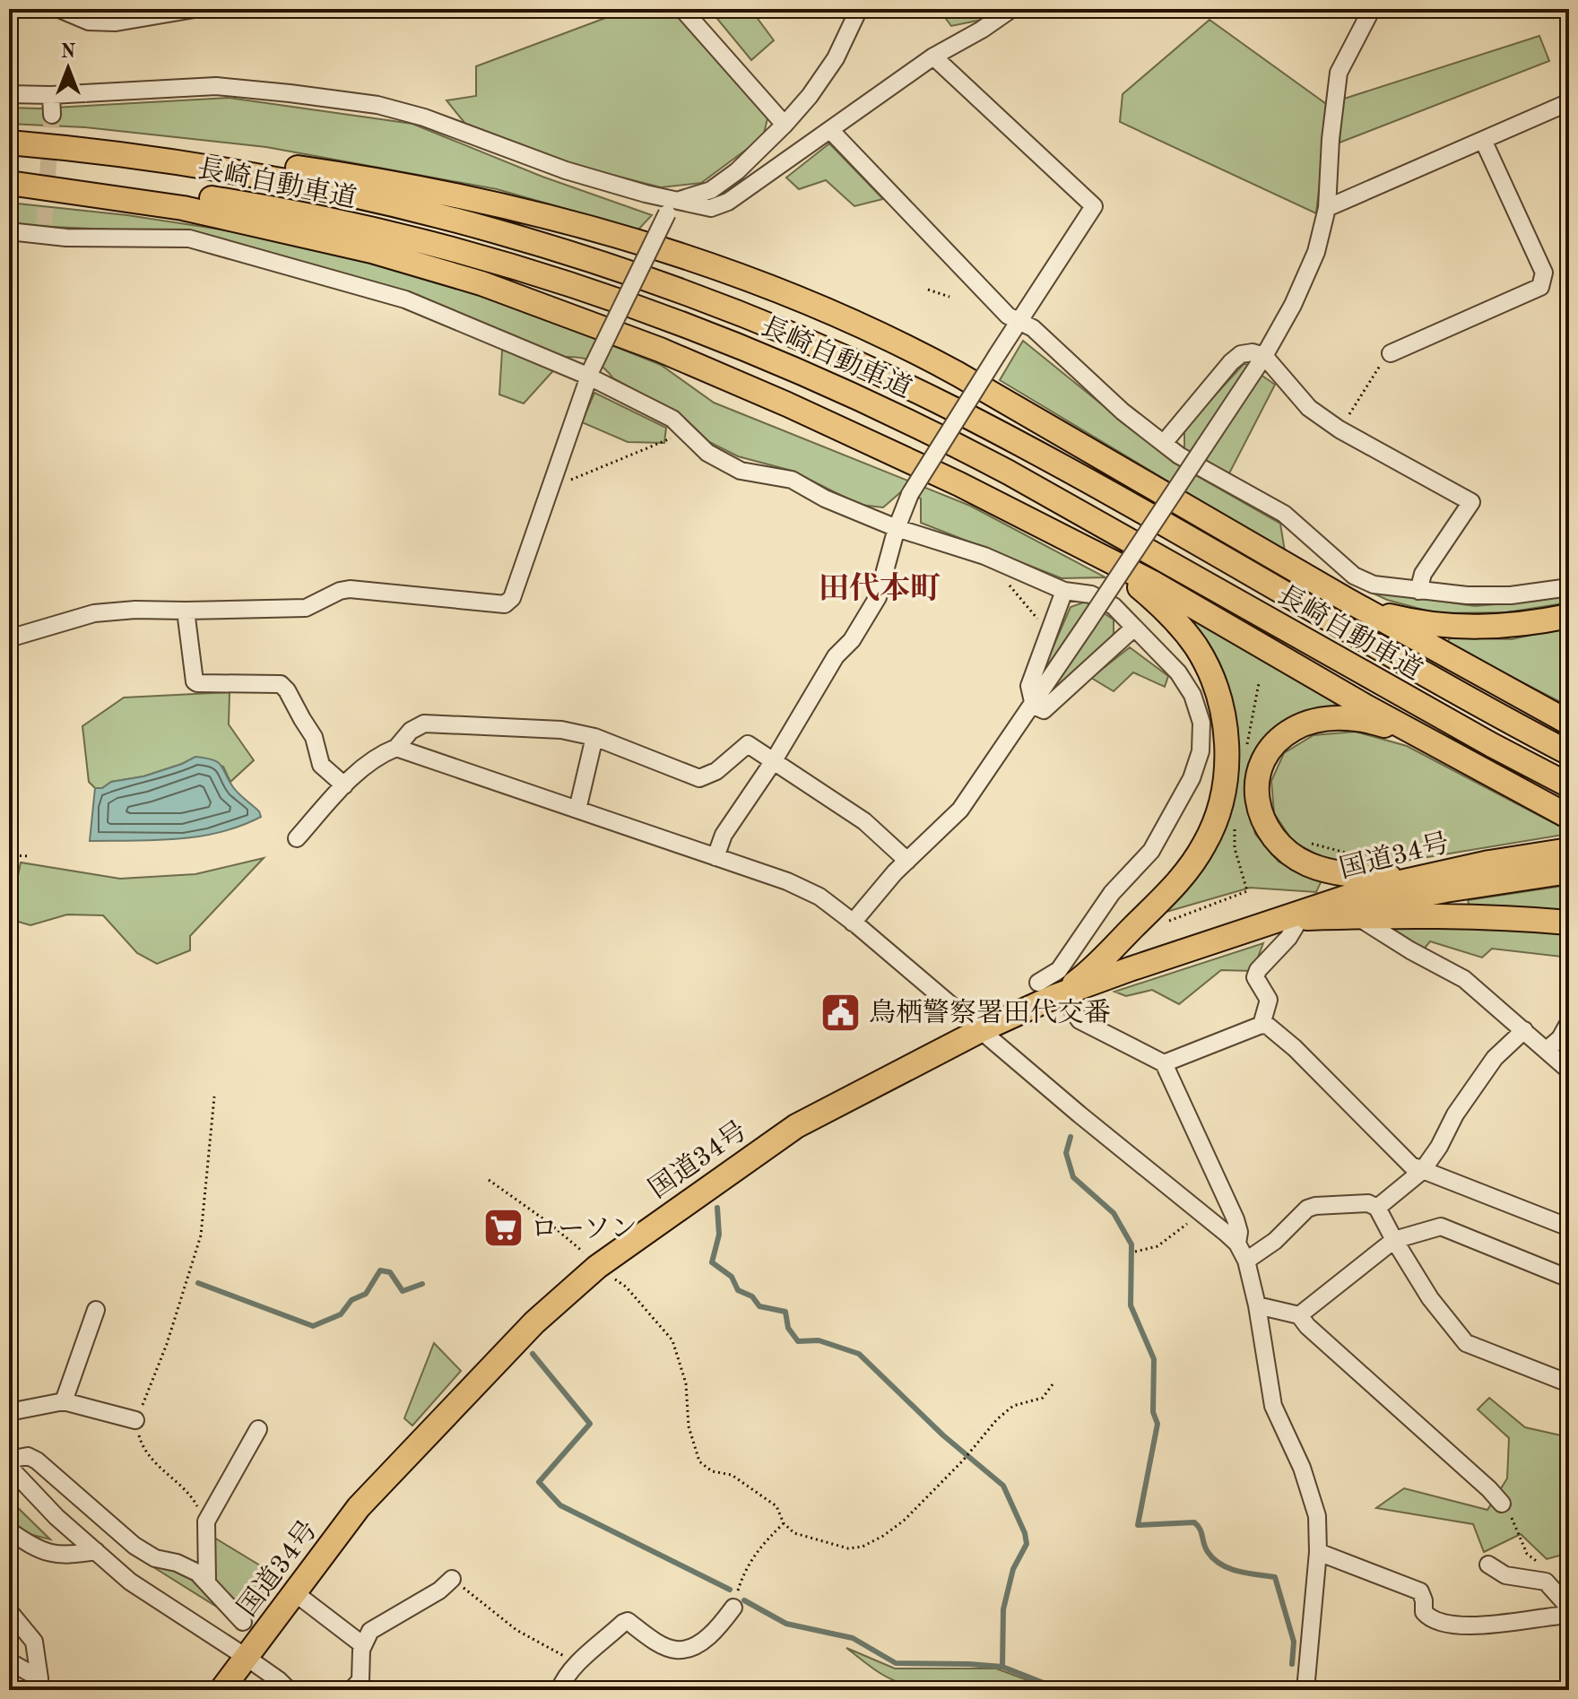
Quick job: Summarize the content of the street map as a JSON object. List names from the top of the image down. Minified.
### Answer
{"streets":{"highway":["長崎自動車道","国道34号"]},"districts":["田代本町"],"places":{"public building":["鳥栖警察署田代交番"],"supermarket":["ローソン"]},"north":"top"}
